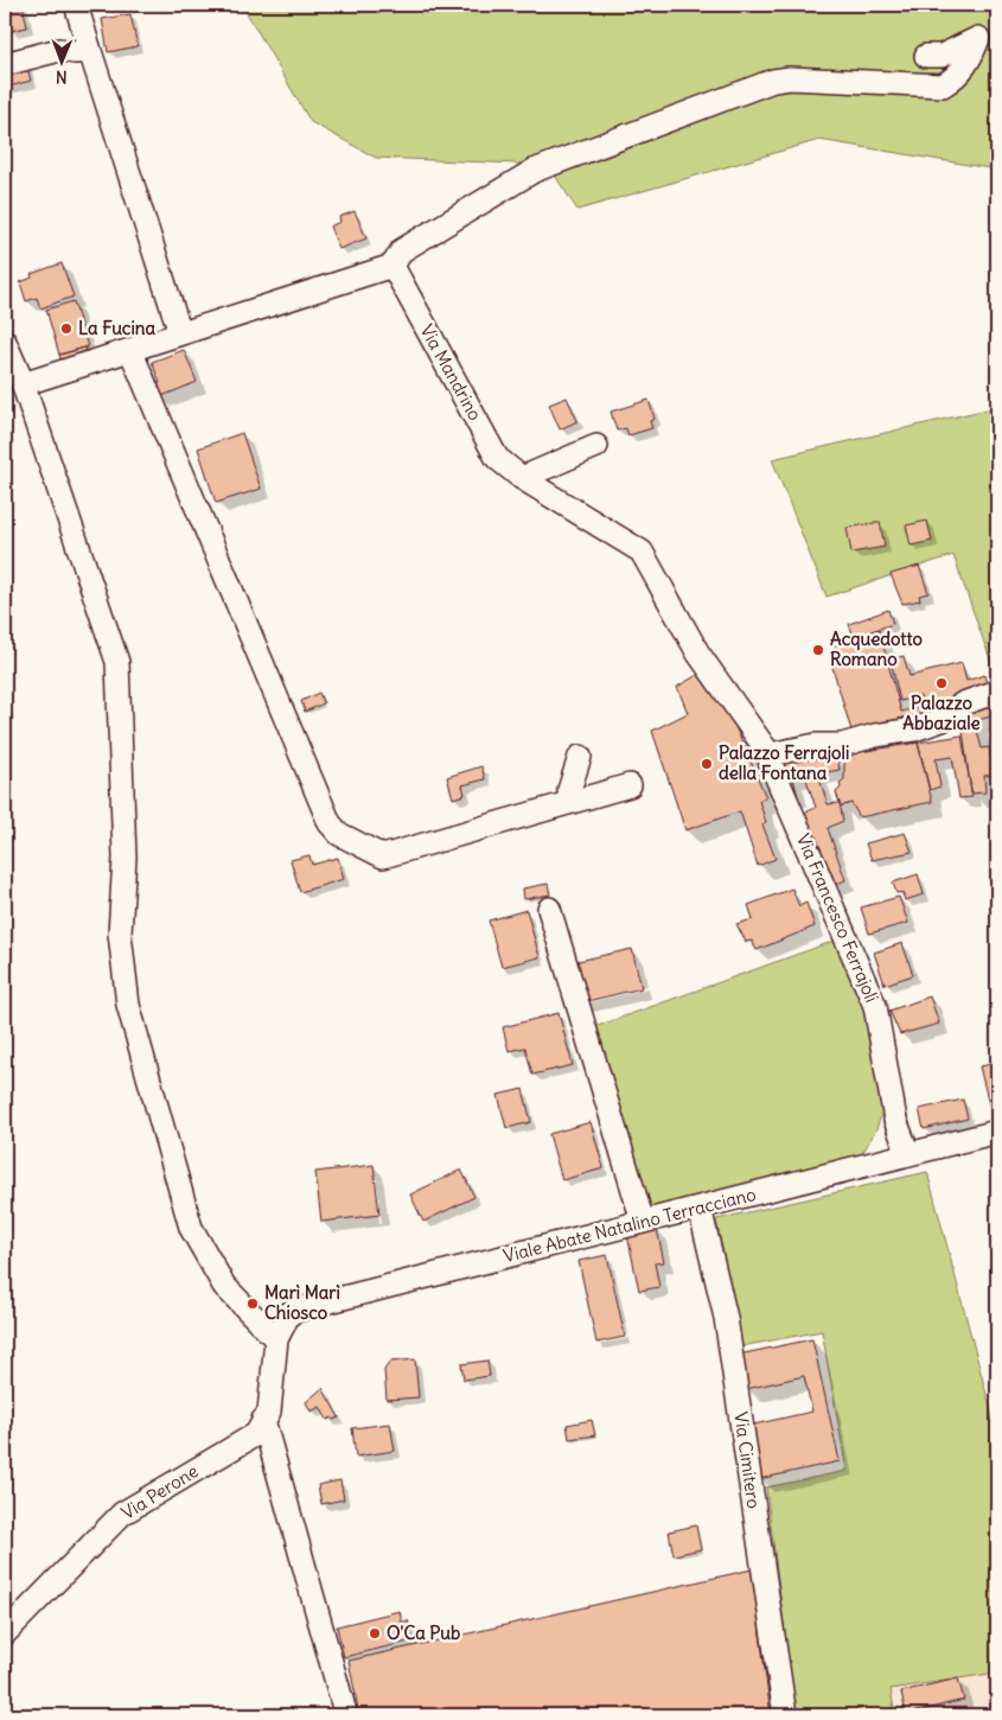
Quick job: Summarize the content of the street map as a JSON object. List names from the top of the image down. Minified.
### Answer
{"streets":{"street":["Via Mandrino","Via Francesco Ferrajoli","Viale Abate Natalino Terracciano","Via Cimitero","Via Perone"]},"crossings":[["Via Mandrino","Via Francesco Ferrajoli"],["Via Francesco Ferrajoli","Viale Abate Natalino Terracciano"],["Viale Abate Natalino Terracciano","Via Cimitero"],["Viale Abate Natalino Terracciano","Via Perone"]],"places":["La Fucina","Acquedotto Romano","Palazzo Abbaziale","Palazzo Ferrajoli della Fontana","Marì Marì Chiosco","O'Ca Pub"],"north":"bottom"}
